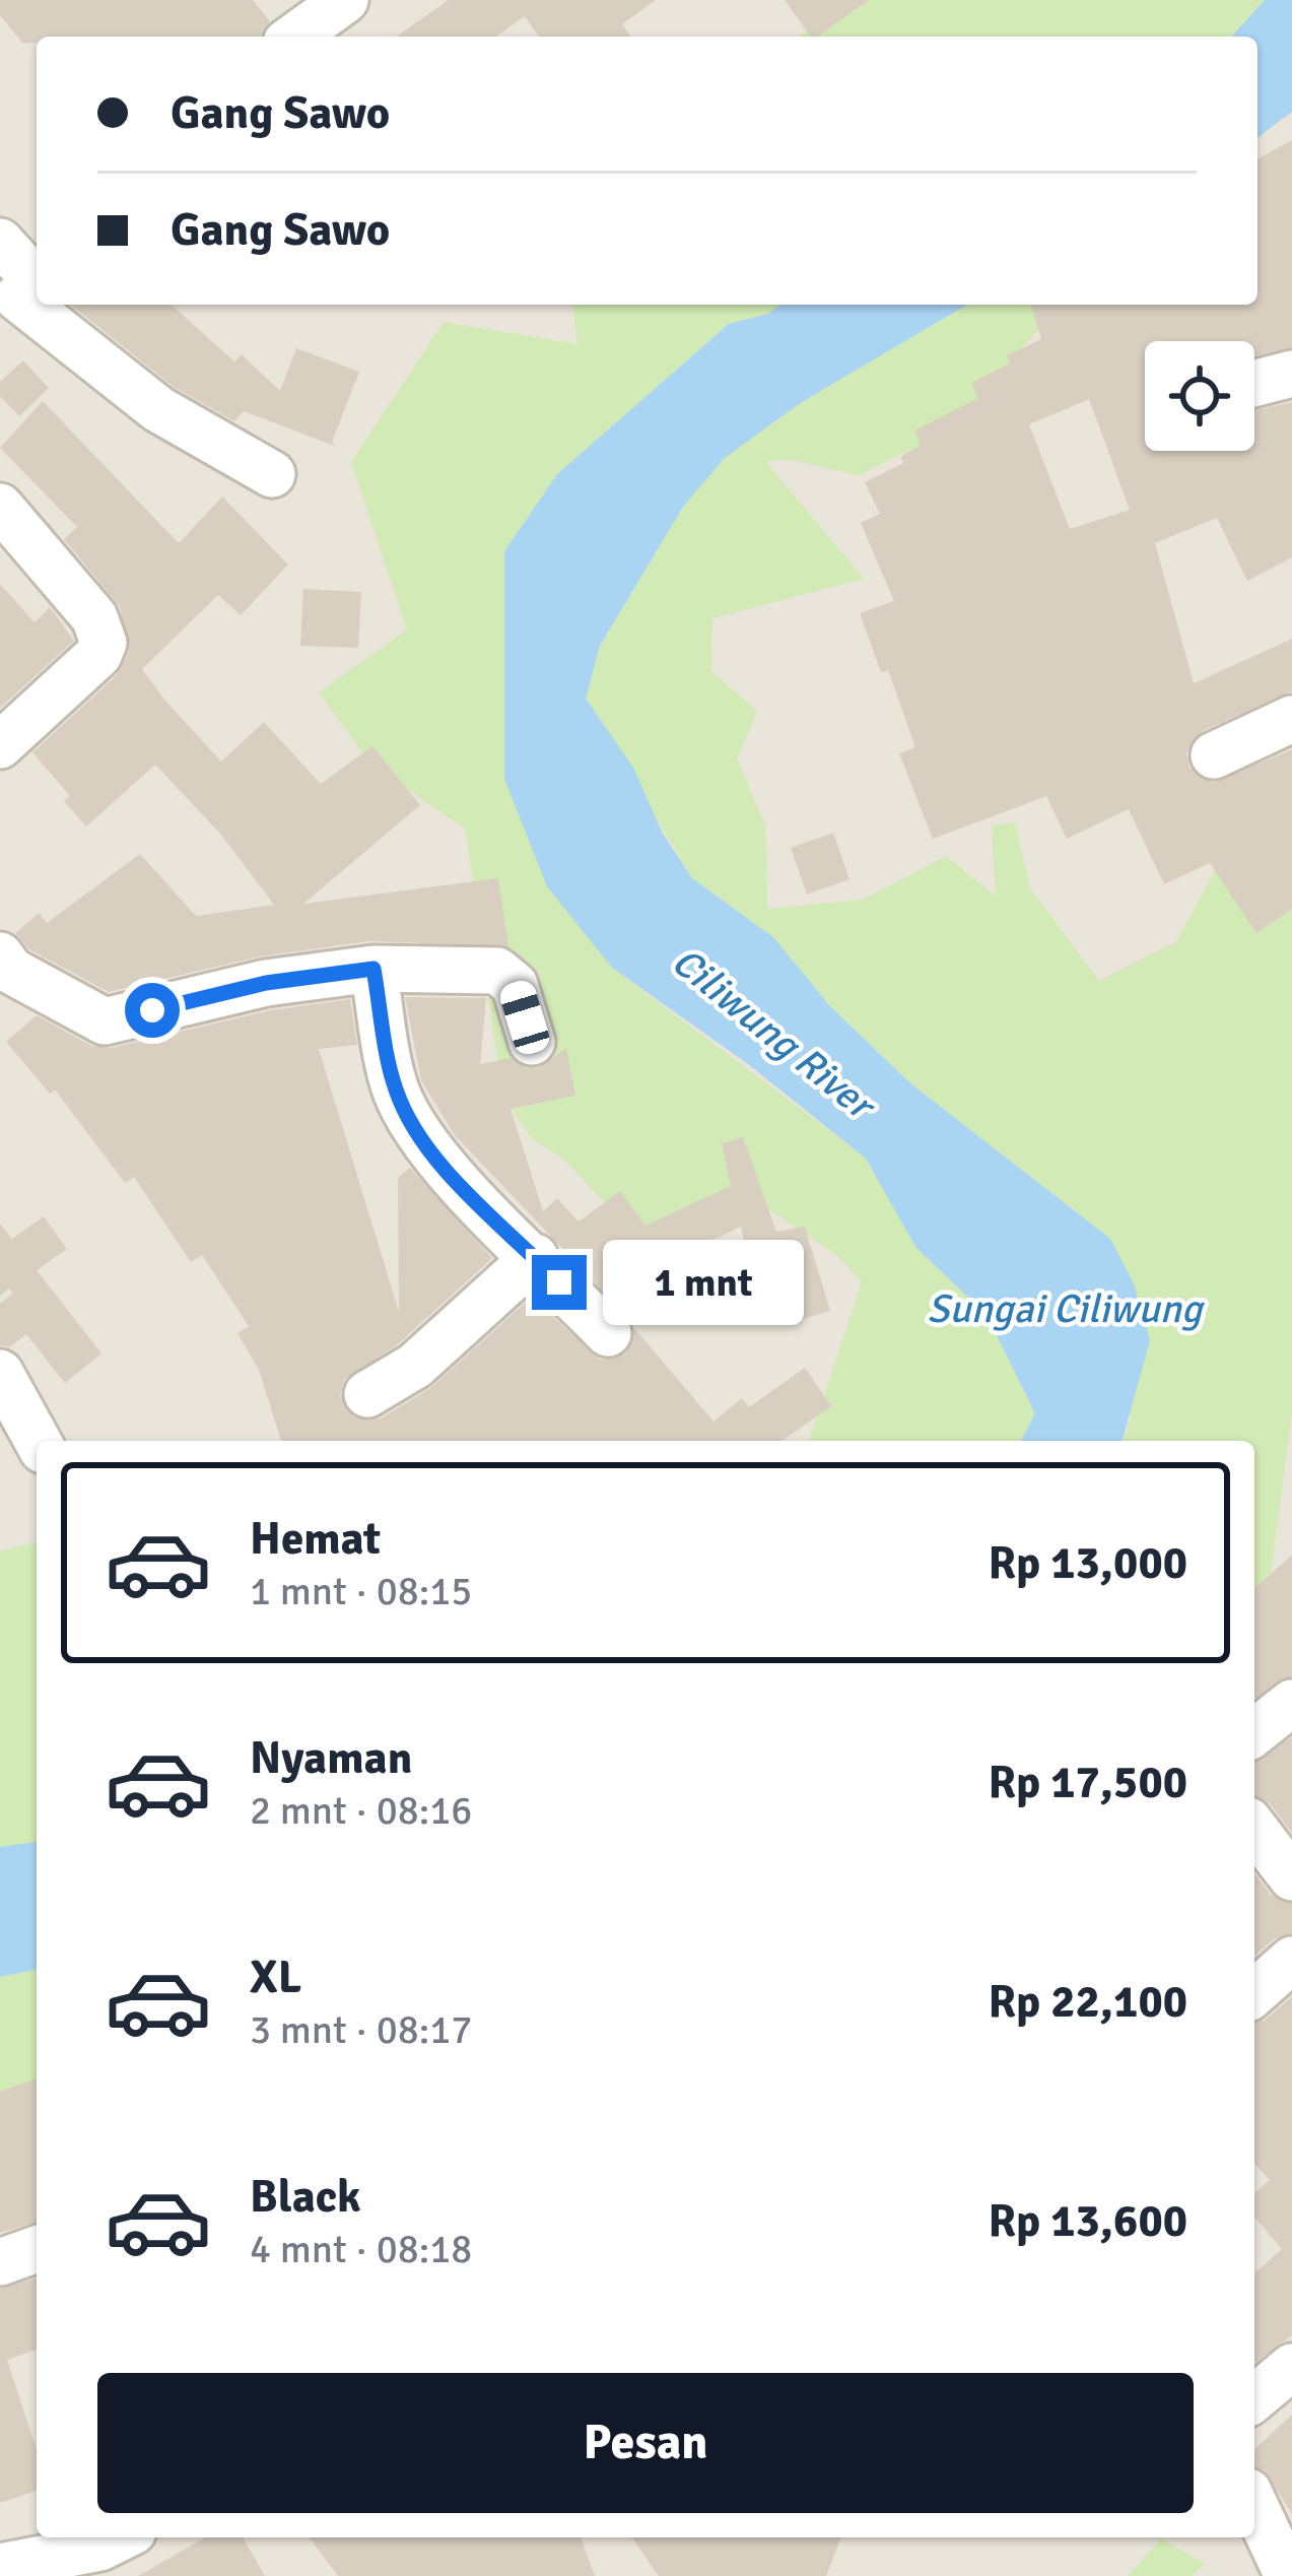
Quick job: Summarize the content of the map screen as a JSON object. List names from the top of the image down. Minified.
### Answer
{"water":["Ciliwung River","Sungai Ciliwung"],"page":{"banner":["Gang Sawo","Gang Sawo"],"bubble":"1 mnt","list":[{"name":"Hemat","note":"1 mnt · 08:15","value":"Rp 13,000"},{"name":"Nyaman","note":"2 mnt · 08:16","value":"Rp 17,500"},{"name":"XL","note":"3 mnt · 08:17","value":"Rp 22,100"},{"name":"Black","note":"4 mnt · 08:18","value":"Rp 13,600"}],"buttons":"Pesan"}}
